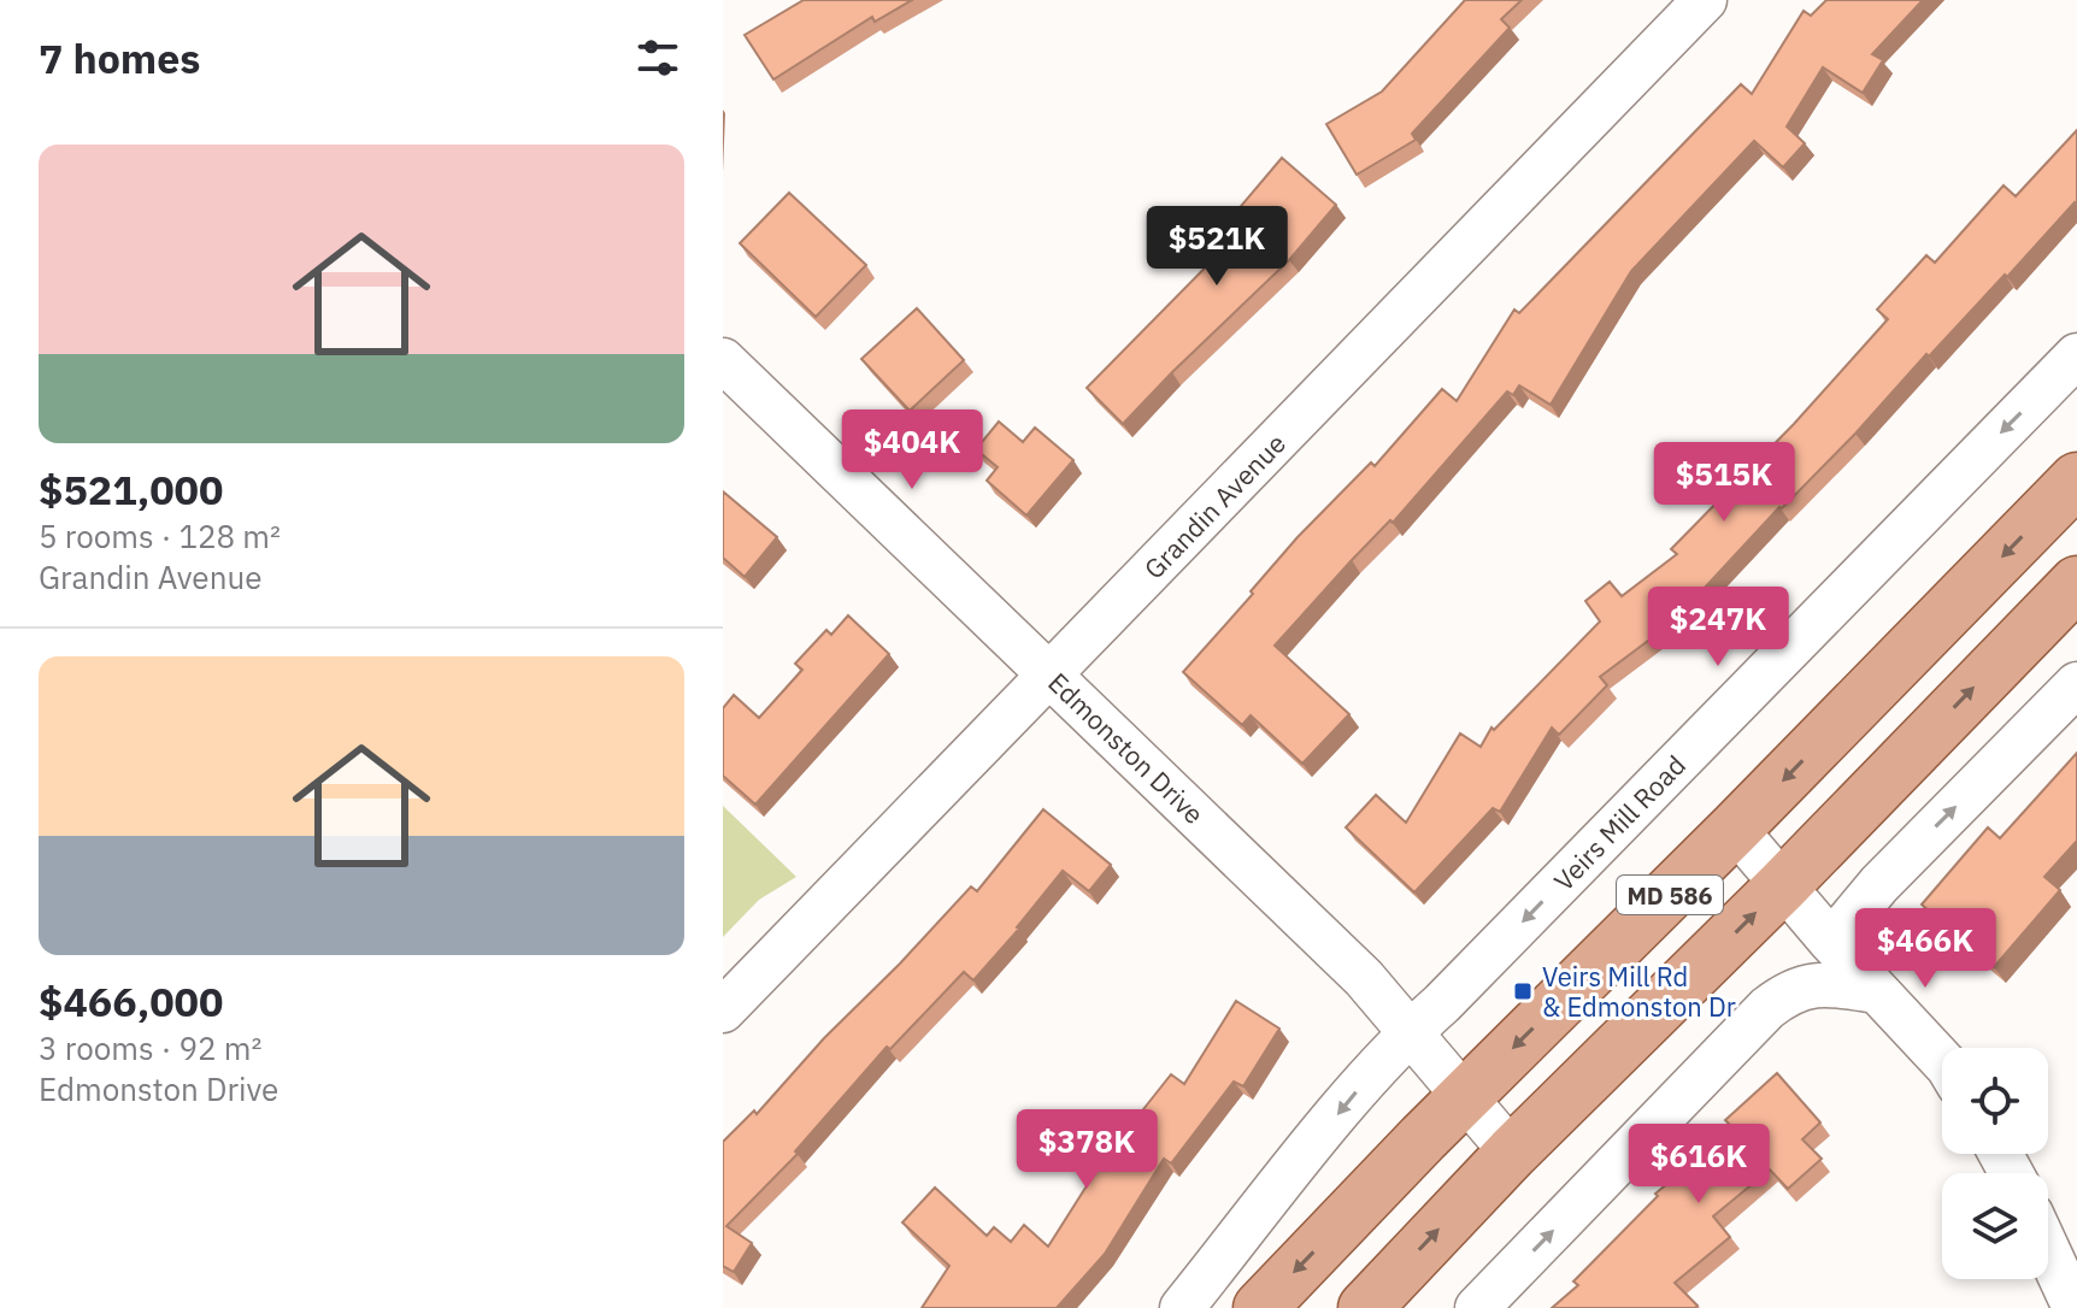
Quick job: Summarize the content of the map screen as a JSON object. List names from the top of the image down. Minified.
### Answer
{"streets":{"main road":["MD 586"],"street":["Grandin Avenue","Edmonston Drive","Veirs Mill Road"]},"crossings":[["Grandin Avenue","Edmonston Drive"],["Edmonston Drive","Veirs Mill Road"],["Edmonston Drive","MD 586"]],"places":{"transit":["Veirs Mill Rd & Edmonston Dr"]},"page":{"heading":"7 homes","list":[{"name":"$521,000","note":"5 rooms · 128 m² · Grandin Avenue"},{"name":"$466,000","note":"3 rooms · 92 m² · Edmonston Drive"}],"price":["$521K","$404K","$515K","$247K","$466K","$378K","$616K"]}}
